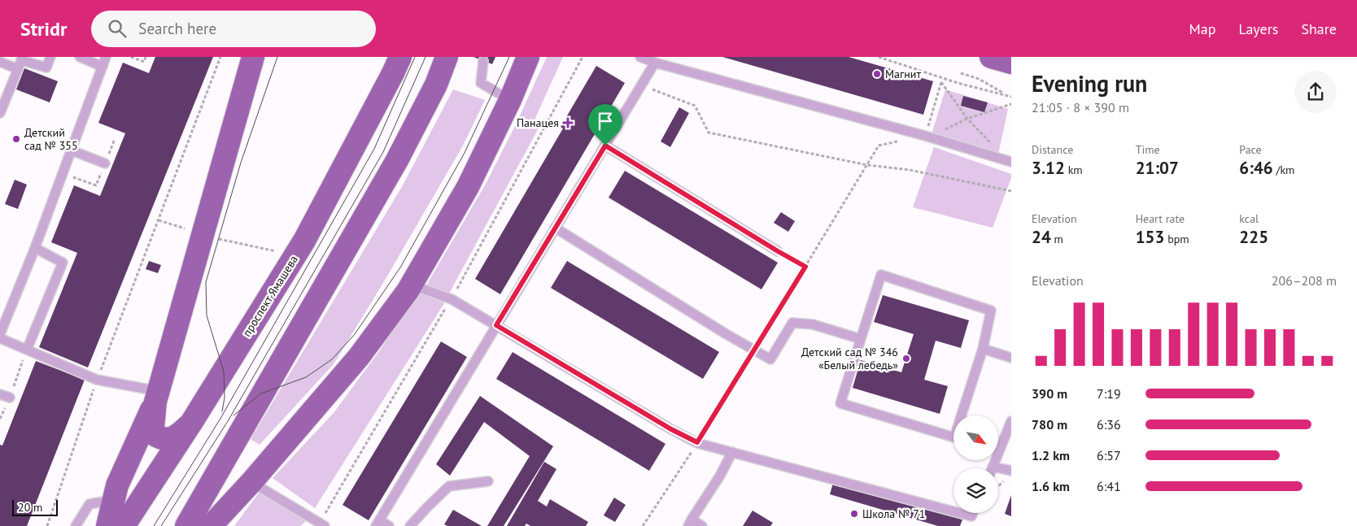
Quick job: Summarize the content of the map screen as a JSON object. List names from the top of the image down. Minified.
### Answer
{"streets":{"main road":["проспект Ямашева"]},"places":{"other":["Магнит","Детский сад № 355","Детский сад № 346 «Белый лебедь»","Школа № 71"],"health":["Панацея"]},"scale_bar":"20 m","north":"bottom right","page":{"header":"Stridr","search":"Search here","nav":["Map","Layers","Share"],"heading":["Evening run","21:05 · 8 × 390 m"],"stats":[["Distance","3.12 km"],["Time","21:07"],["Pace","6:46 /km"],["Elevation","24 m"],["Heart rate","153 bpm"],["kcal","225"]],"chart":["Elevation","206–208 m"],"list":[{"name":"390 m","note":"7:19"},{"name":"780 m","note":"6:36"},{"name":"1.2 km","note":"6:57"},{"name":"1.6 km","note":"6:41"}],"scale":"20 m"}}
